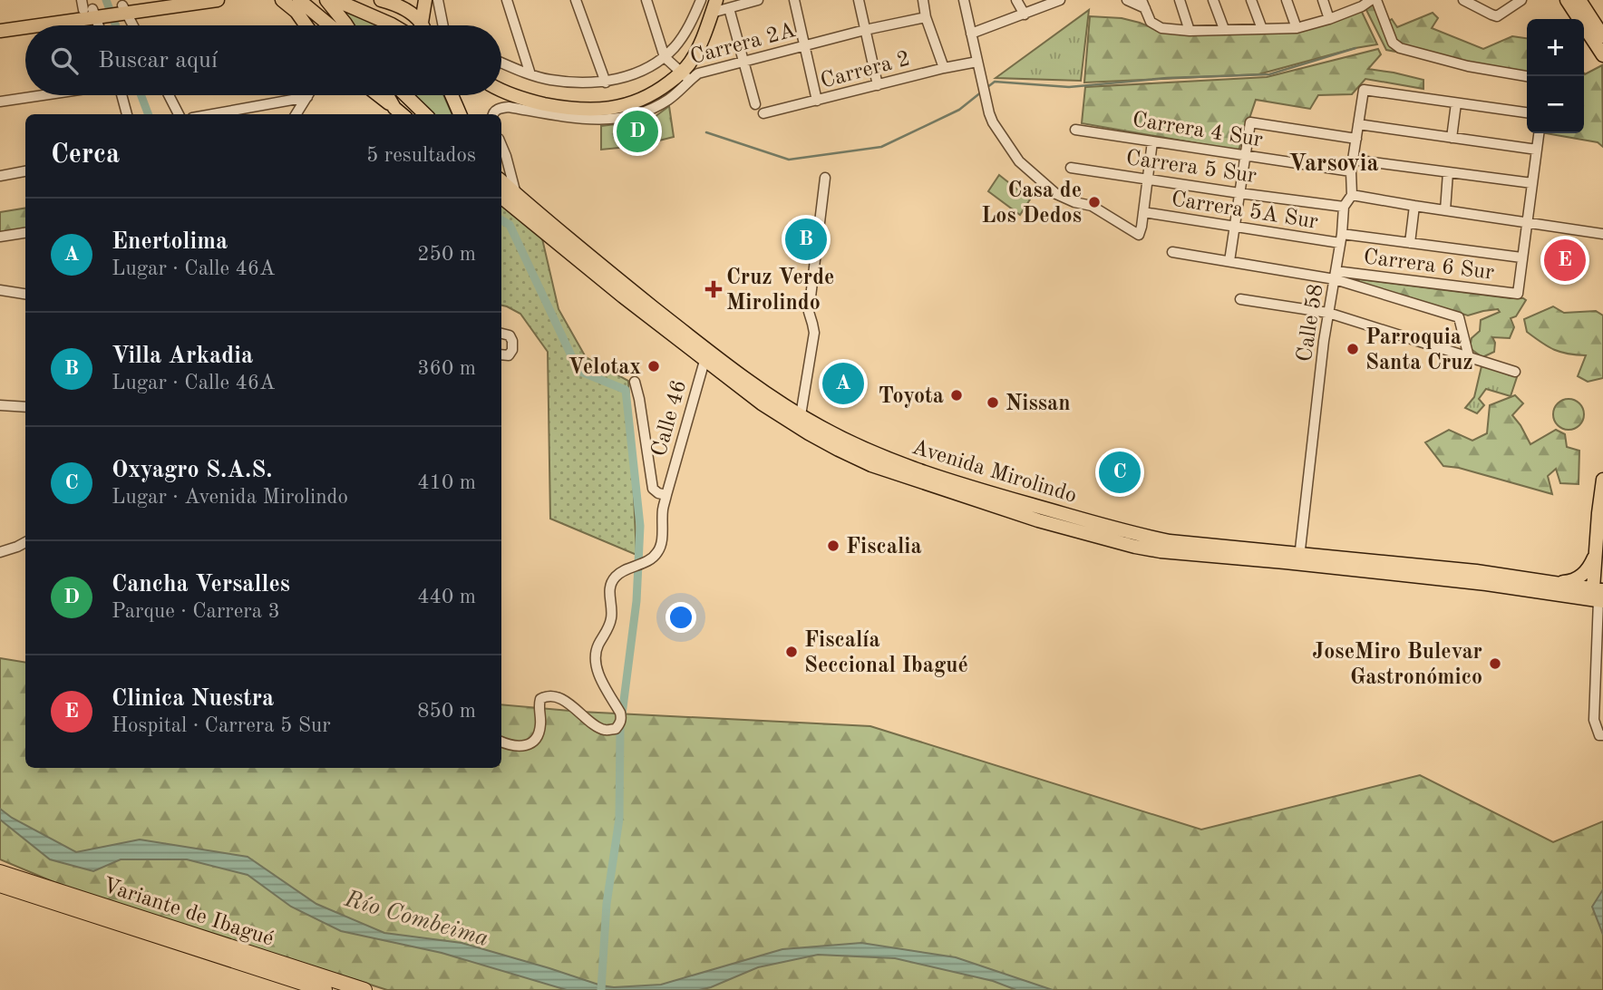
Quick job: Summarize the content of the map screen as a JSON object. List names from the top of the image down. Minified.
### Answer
{"streets":{"highway":["Variante de Ibagué"],"main road":["Avenida Mirolindo"],"street":["Carrera 2A","Carrera 2","Carrera 4 Sur","Carrera 5 Sur","Carrera 5A Sur","Carrera 6 Sur","Calle 58","Calle 46"]},"crossings":[["Carrera 5 Sur","Calle 58"],["Carrera 5A Sur","Carrera 6 Sur"],["Carrera 5A Sur","Calle 58"],["Carrera 6 Sur","Calle 58"],["Calle 58","Avenida Mirolindo"],["Calle 46","Avenida Mirolindo"]],"districts":["Varsovia"],"water":["Río Combeima"],"places":{"other":["Casa de Los Dedos","Parroquia Santa Cruz","Velotax","Toyota","Nissan","Fiscalia","Fiscalía Seccional Ibagué","JoseMiro Bulevar Gastronómico"],"health":["Cruz Verde Mirolindo"]},"page":{"map_buttons":["+","−"],"search":"Buscar aquí","pins":["D","B","E","A","C"],"heading":["Cerca","5 resultados"],"list":[{"mark":"A","name":"Enertolima","note":"Lugar · Calle 46A","value":"250 m"},{"mark":"B","name":"Villa Arkadia","note":"Lugar · Calle 46A","value":"360 m"},{"mark":"C","name":"Oxyagro S.A.S.","note":"Lugar · Avenida Mirolindo","value":"410 m"},{"mark":"D","name":"Cancha Versalles","note":"Parque · Carrera 3","value":"440 m"},{"mark":"E","name":"Clinica Nuestra","note":"Hospital · Carrera 5 Sur","value":"850 m"}]}}
